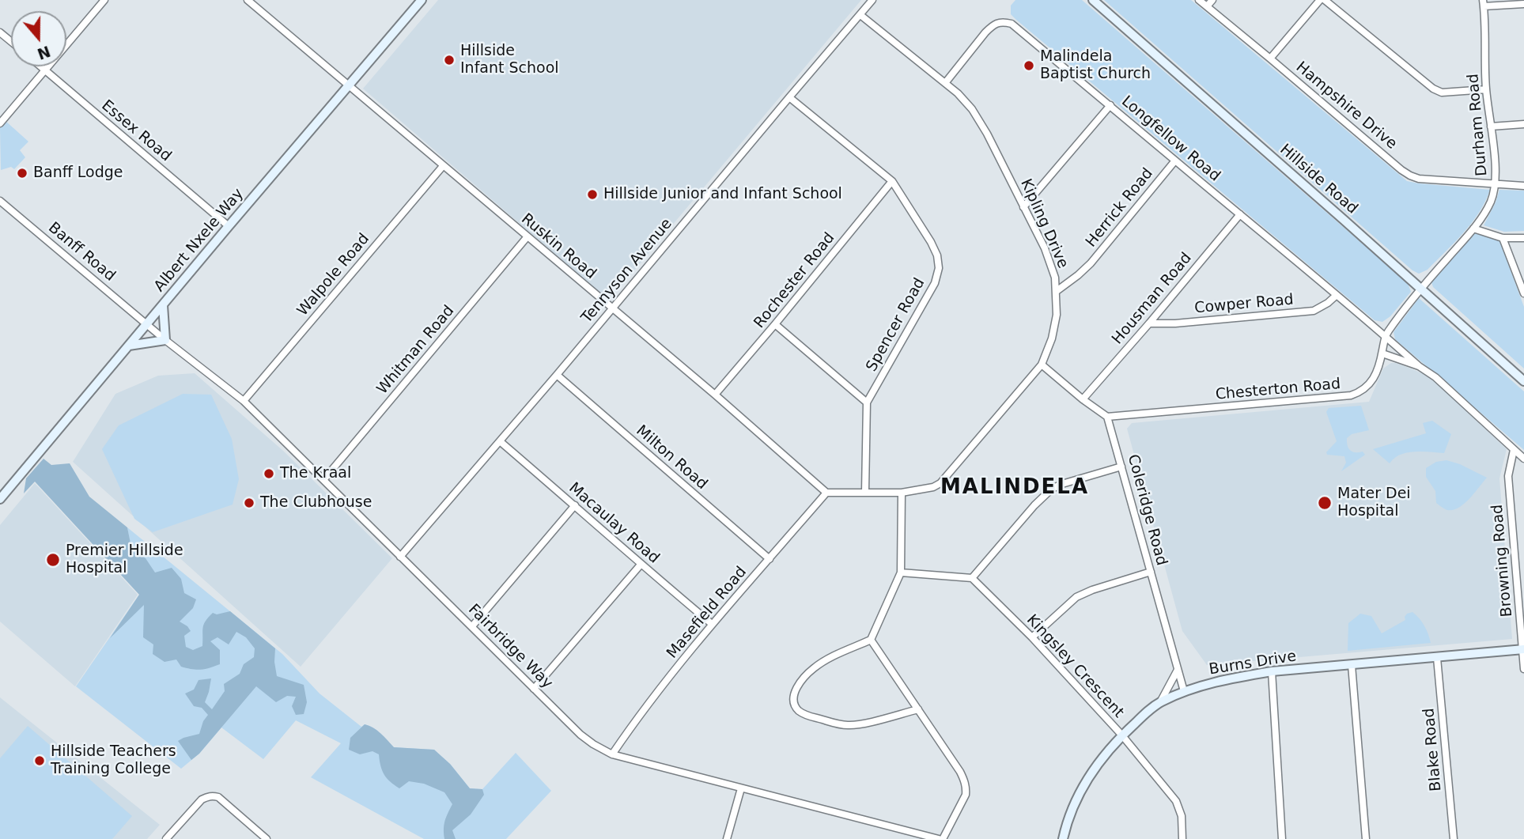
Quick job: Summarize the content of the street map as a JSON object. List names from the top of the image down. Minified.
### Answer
{"streets":{"main road":["Hillside Road","Albert Nxele Way","Burns Drive"],"street":["Hampshire Drive","Durham Road","Essex Road","Longfellow Road","Herrick Road","Kipling Drive","Ruskin Road","Banff Road","Tennyson Avenue","Walpole Road","Rochester Road","Housman Road","Cowper Road","Spencer Road","Whitman Road","Chesterton Road","Milton Road","Coleridge Road","Macaulay Road","Browning Road","Masefield Road","Fairbridge Way","Kingsley Crescent","Blake Road"]},"crossings":[["Hampshire Drive","Durham Road"],["Durham Road","Hillside Road"],["Durham Road","Chesterton Road"],["Essex Road","Albert Nxele Way"],["Longfellow Road","Herrick Road"],["Longfellow Road","Kipling Drive"],["Longfellow Road","Housman Road"],["Longfellow Road","Cowper Road"],["Longfellow Road","Chesterton Road"],["Hillside Road","Chesterton Road"],["Herrick Road","Kipling Drive"],["Kipling Drive","Ruskin Road"],["Kipling Drive","Tennyson Avenue"],["Kipling Drive","Spencer Road"],["Kipling Drive","Masefield Road"],["Albert Nxele Way","Ruskin Road"],["Albert Nxele Way","Banff Road"],["Albert Nxele Way","Fairbridge Way"],["Ruskin Road","Tennyson Avenue"],["Ruskin Road","Walpole Road"],["Ruskin Road","Rochester Road"],["Ruskin Road","Whitman Road"],["Ruskin Road","Masefield Road"],["Banff Road","Fairbridge Way"],["Tennyson Avenue","Spencer Road"],["Tennyson Avenue","Milton Road"],["Tennyson Avenue","Macaulay Road"],["Tennyson Avenue","Fairbridge Way"],["Walpole Road","Fairbridge Way"],["Rochester Road","Spencer Road"],["Housman Road","Cowper Road"],["Whitman Road","Fairbridge Way"],["Chesterton Road","Coleridge Road"],["Milton Road","Masefield Road"],["Coleridge Road","Burns Drive"],["Macaulay Road","Masefield Road"],["Browning Road","Burns Drive"],["Masefield Road","Fairbridge Way"],["Burns Drive","Kingsley Crescent"],["Burns Drive","Blake Road"]],"districts":["MALINDELA"],"places":["Hillside Infant School","Malindela Baptist Church","Banff Lodge","Hillside Junior and Infant School","The Kraal","The Clubhouse","Mater Dei Hospital","Premier Hillside Hospital","Hillside Teachers Training College"],"north":"bottom"}
